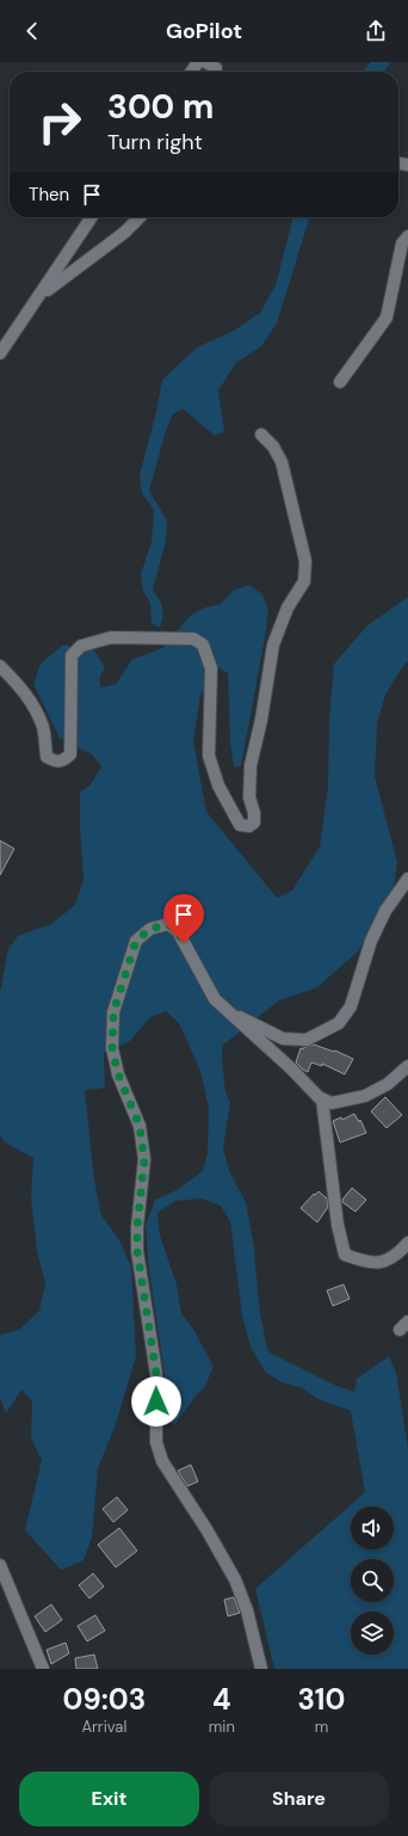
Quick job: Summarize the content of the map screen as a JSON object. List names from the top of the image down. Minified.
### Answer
{"page":{"header":"GoPilot","turn":["300 m","Turn right"],"then":"Then","eta":["09:03","Arrival","4","min","310","m"],"buttons":["Exit","Share"]}}
